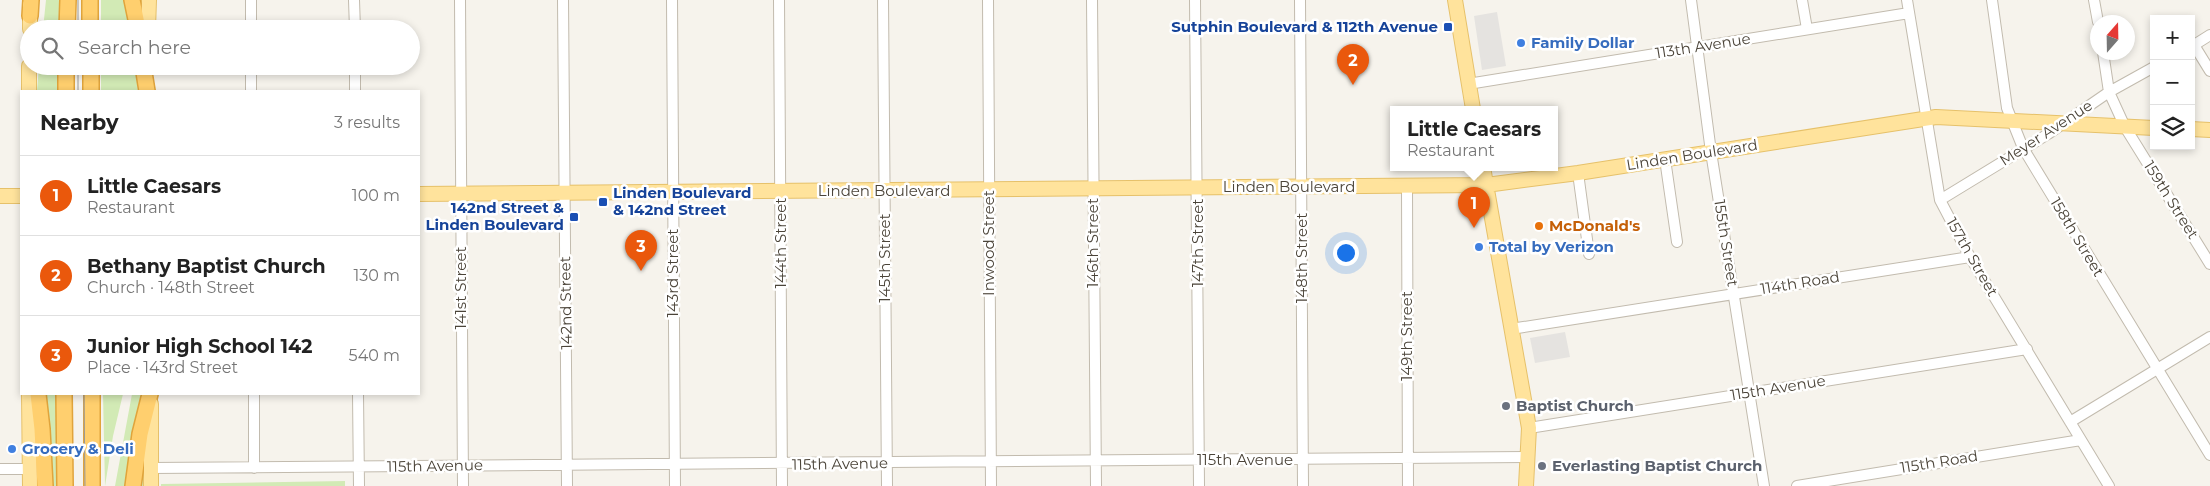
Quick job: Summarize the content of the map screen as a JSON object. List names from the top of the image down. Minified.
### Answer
{"streets":{"main road":["Linden Boulevard"],"street":["113th Avenue","Meyer Avenue","159th Street","158th Street","144th Street","Inwood Street","146th Street","147th Street","155th Street","157th Street","145th Street","148th Street","143rd Street","114th Road","141st Street","142nd Street","149th Street","115th Avenue","115th Road"]},"crossings":[["113th Avenue","155th Street"],["113th Avenue","157th Street"],["Meyer Avenue","Linden Boulevard"],["Meyer Avenue","159th Street"],["Meyer Avenue","158th Street"],["Meyer Avenue","157th Street"],["Linden Boulevard","159th Street"],["Linden Boulevard","158th Street"],["Linden Boulevard","144th Street"],["Linden Boulevard","Inwood Street"],["Linden Boulevard","146th Street"],["Linden Boulevard","147th Street"],["Linden Boulevard","155th Street"],["Linden Boulevard","157th Street"],["Linden Boulevard","145th Street"],["Linden Boulevard","148th Street"],["Linden Boulevard","143rd Street"],["Linden Boulevard","141st Street"],["Linden Boulevard","142nd Street"],["Linden Boulevard","149th Street"],["144th Street","115th Avenue"],["Inwood Street","115th Avenue"],["146th Street","115th Avenue"],["147th Street","115th Avenue"],["155th Street","114th Road"],["155th Street","115th Avenue"],["157th Street","114th Road"],["157th Street","115th Avenue"],["157th Street","115th Road"],["145th Street","115th Avenue"],["148th Street","115th Avenue"],["143rd Street","115th Avenue"],["141st Street","115th Avenue"],["142nd Street","115th Avenue"],["149th Street","115th Avenue"]],"places":{"transit":["Sutphin Boulevard & 112th Avenue","Linden Boulevard & 142nd Street","142nd Street & Linden Boulevard"],"other":["Family Dollar","McDonald's","Total by Verizon","Baptist Church","Grocery & Deli","Everlasting Baptist Church"]},"north":"top","page":{"map_buttons":["+","−"],"search":"Search here","pins":["2","1","3"],"heading":["Nearby","3 results"],"popup":["Little Caesars","Restaurant"],"list":[{"mark":"1","name":"Little Caesars","note":"Restaurant","value":"100 m"},{"mark":"2","name":"Bethany Baptist Church","note":"Church · 148th Street","value":"130 m"},{"mark":"3","name":"Junior High School 142","note":"Place · 143rd Street","value":"540 m"}]}}
